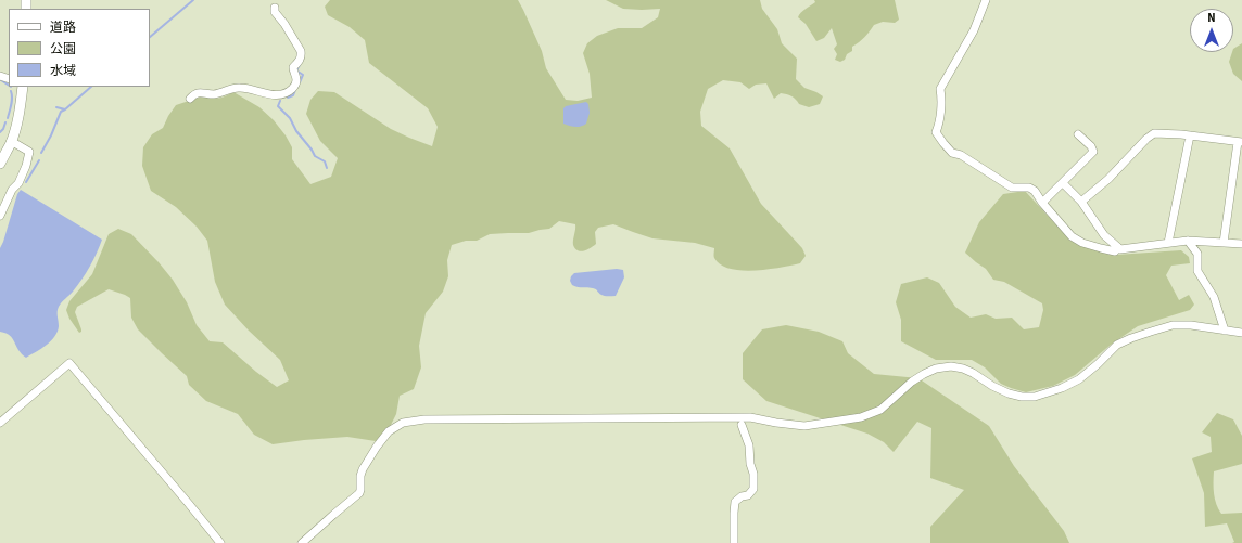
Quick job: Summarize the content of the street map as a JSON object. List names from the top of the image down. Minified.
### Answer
{"legend":["道路","公園","水域"],"north":"top"}
